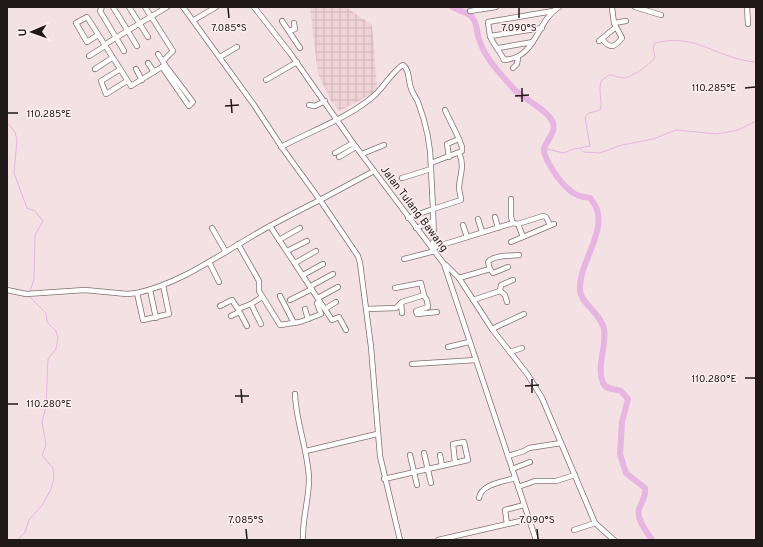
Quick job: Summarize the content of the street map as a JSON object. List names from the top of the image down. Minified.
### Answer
{"streets":{"street":["Jalan Tulang Bawang"]},"north":"left","coordinates":["7.085°S","7.090°S","110.285°E","110.280°E"]}
